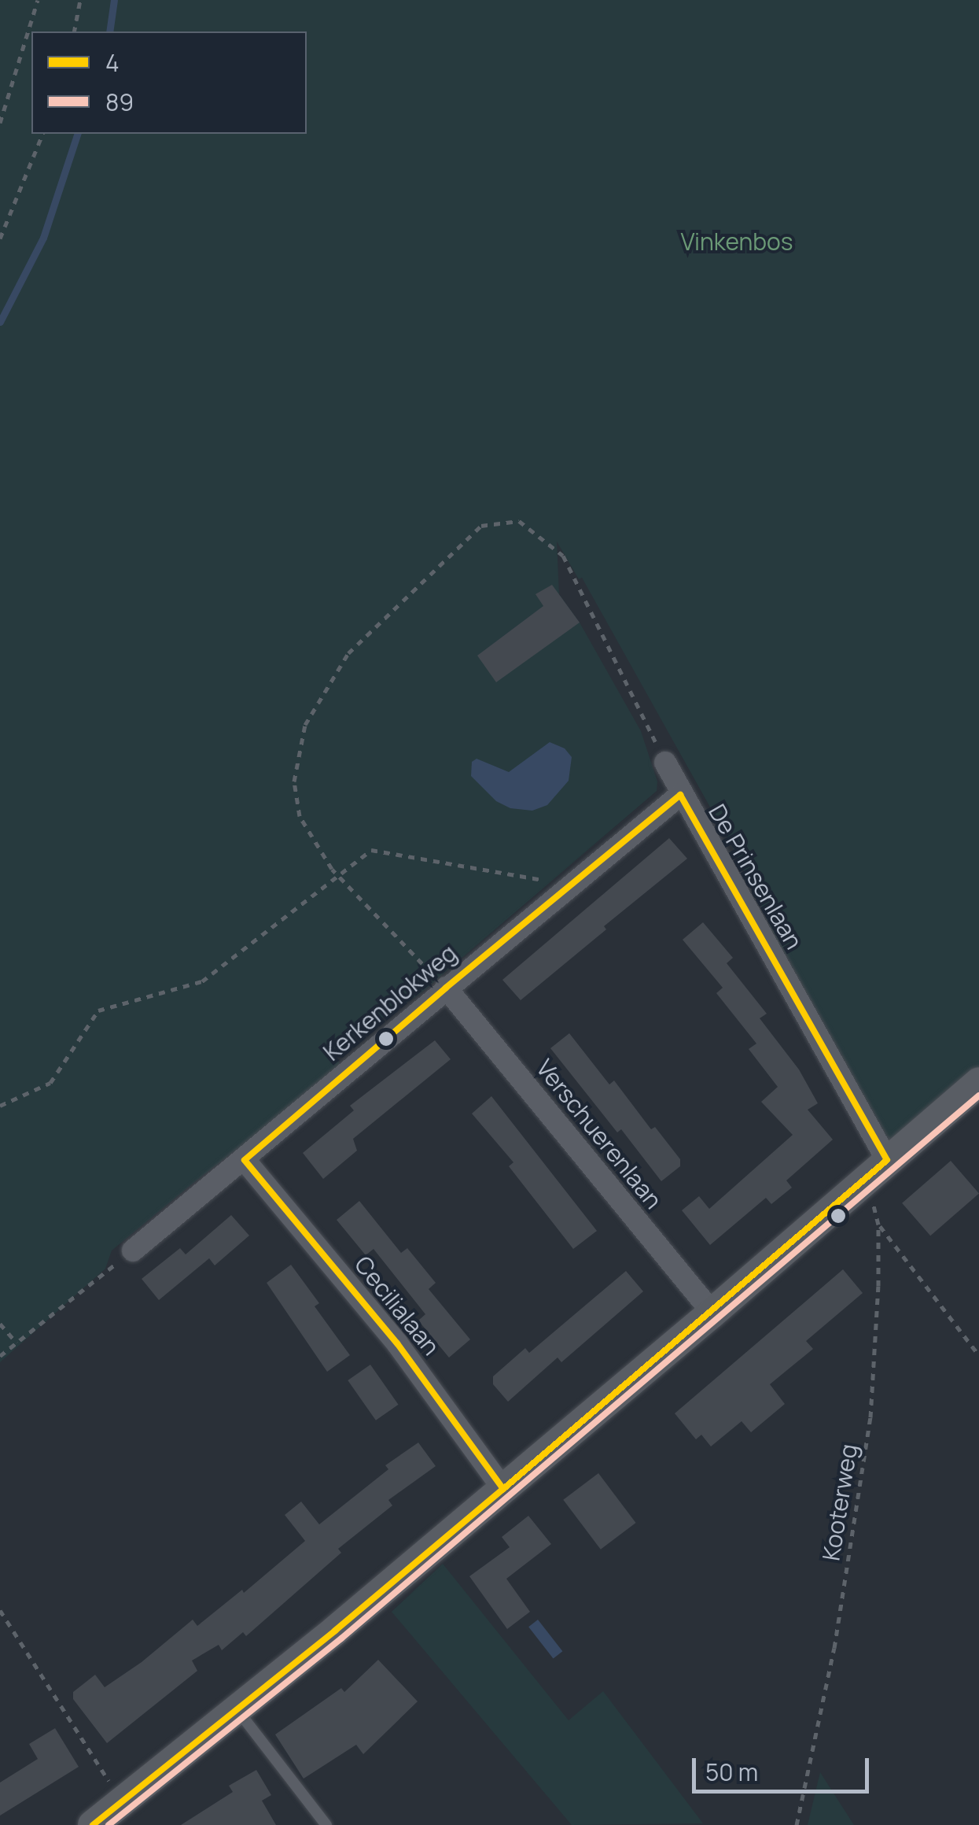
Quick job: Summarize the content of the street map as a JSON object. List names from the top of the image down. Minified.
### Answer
{"streets":{"street":["De Prinsenlaan","Kerkenblokweg","Verschuerenlaan","Cecilialaan"],"path":["Kooterweg"]},"crossings":[["De Prinsenlaan","Kerkenblokweg"],["Kerkenblokweg","Verschuerenlaan"],["Kerkenblokweg","Cecilialaan"]],"parks":["Vinkenbos"],"lines":["transit line 4","transit line 89"],"legend":["4","89"],"scale_bar":"50 m"}
